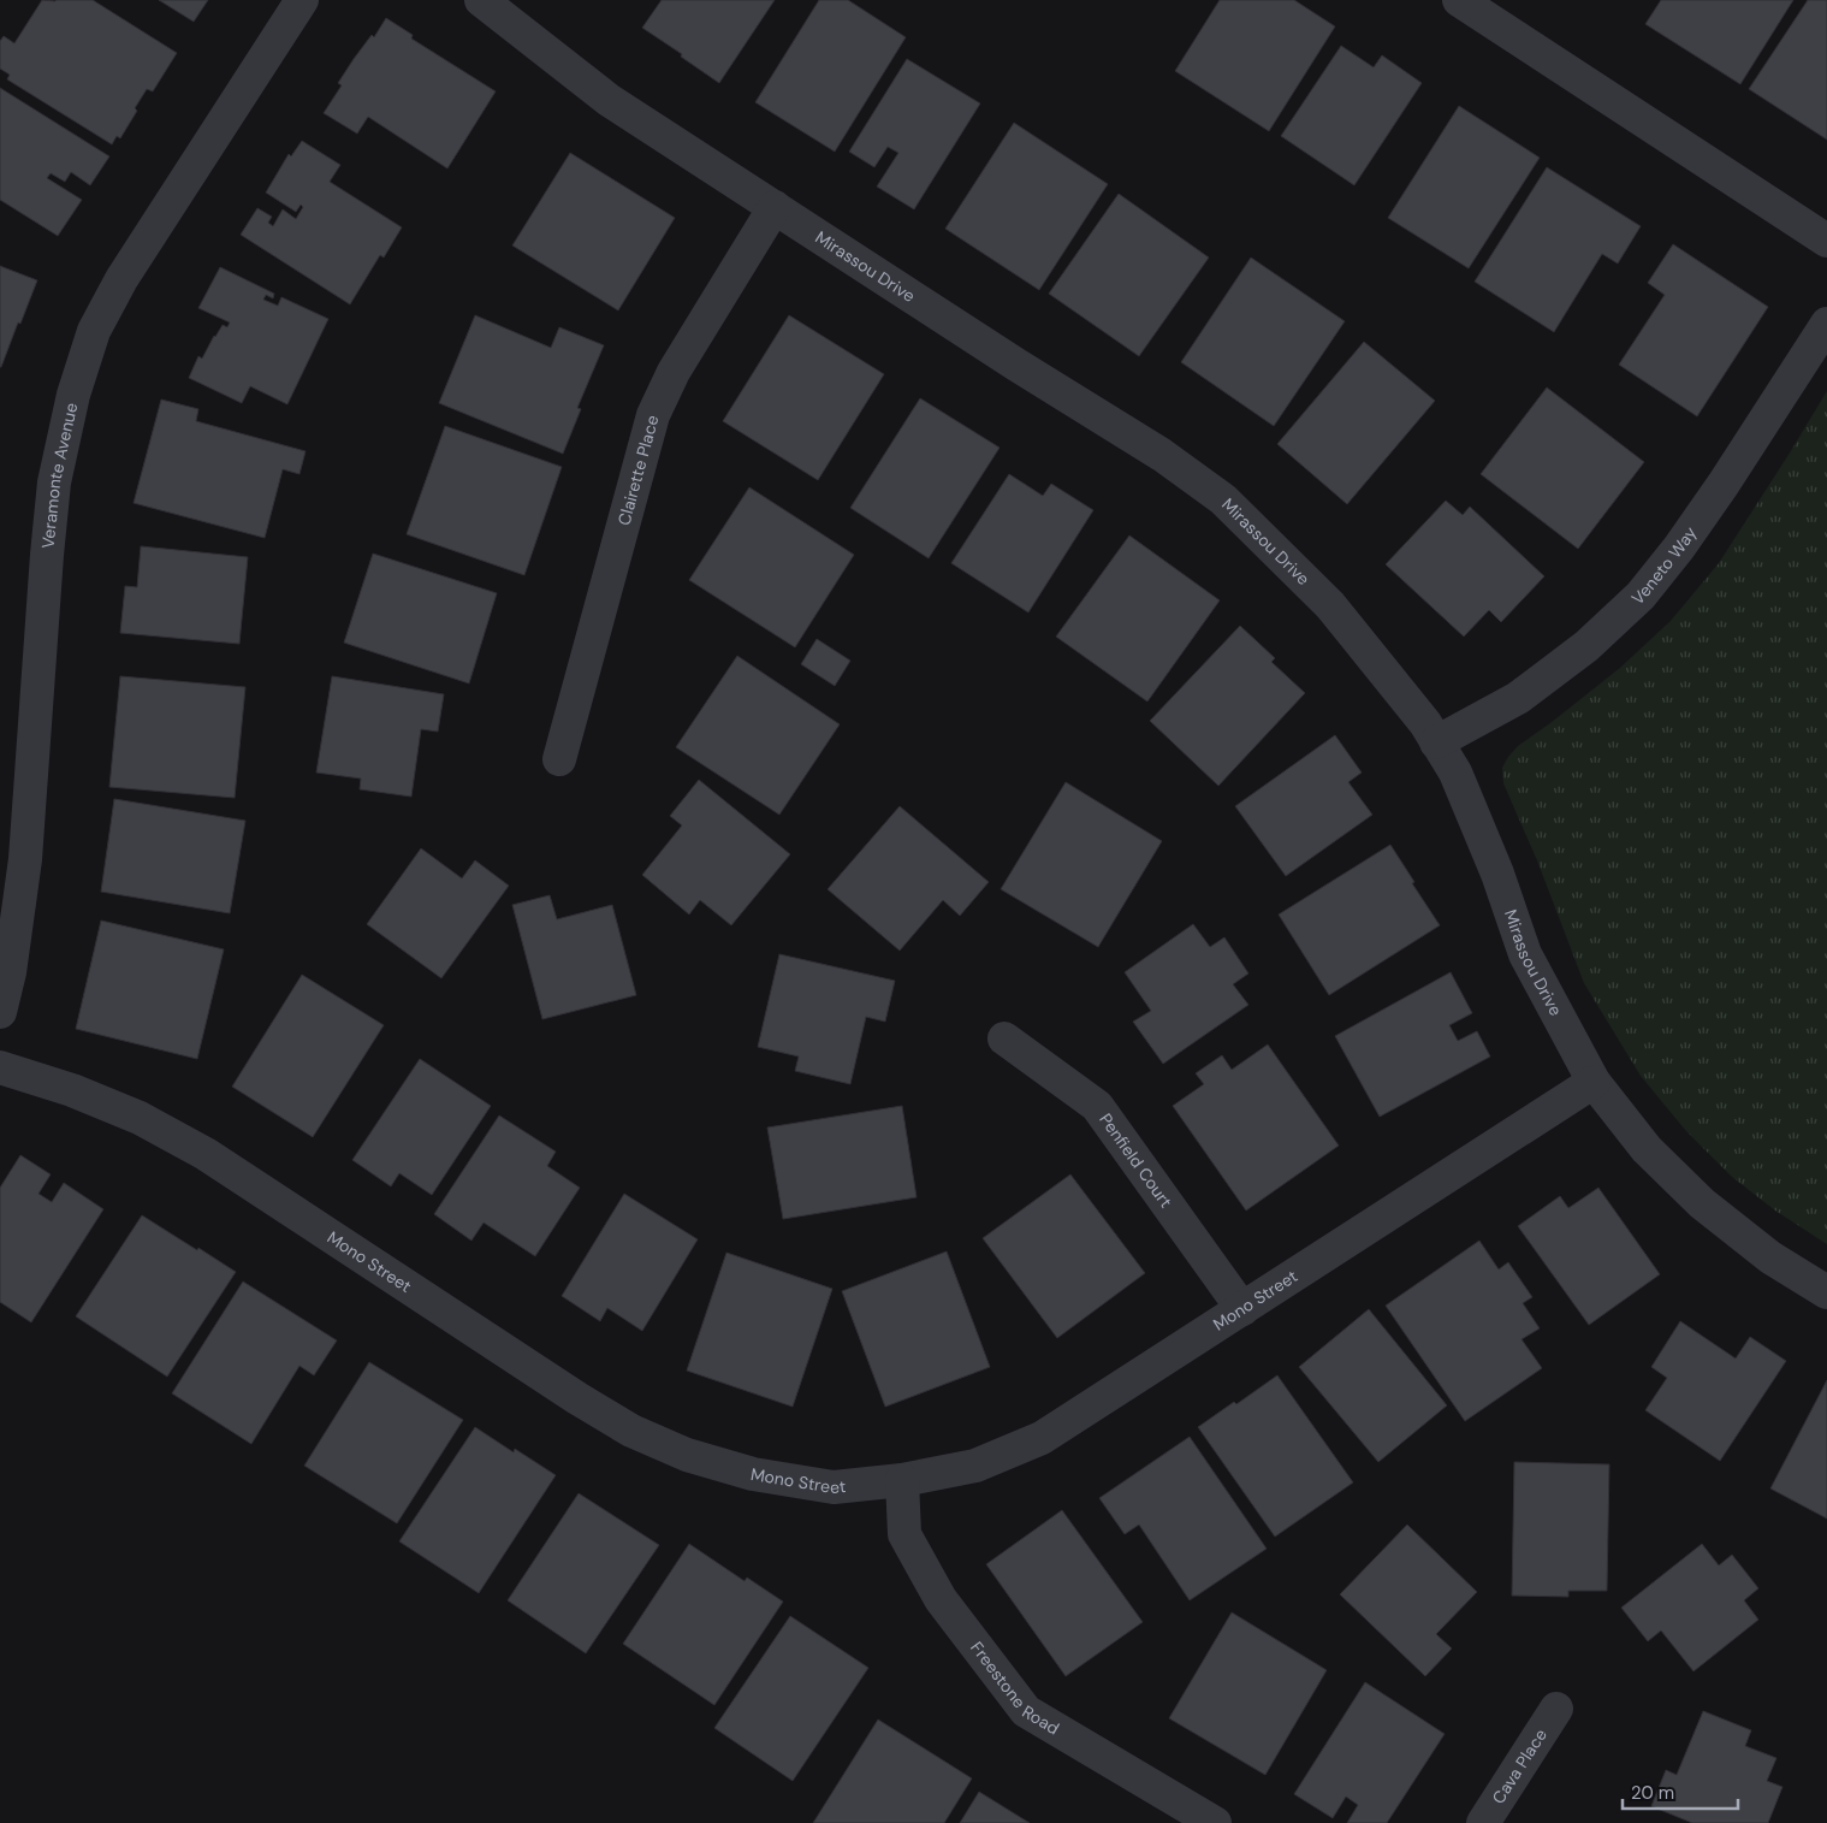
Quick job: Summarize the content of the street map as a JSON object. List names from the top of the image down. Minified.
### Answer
{"streets":{"street":["Mirassou Drive","Clairette Place","Veramonte Avenue","Veneto Way","Penfield Court","Mono Street","Freestone Road","Cava Place"]},"crossings":[["Mirassou Drive","Clairette Place"],["Mirassou Drive","Veneto Way"],["Mirassou Drive","Mono Street"],["Penfield Court","Mono Street"],["Mono Street","Freestone Road"]],"scale_bar":"20 m"}
